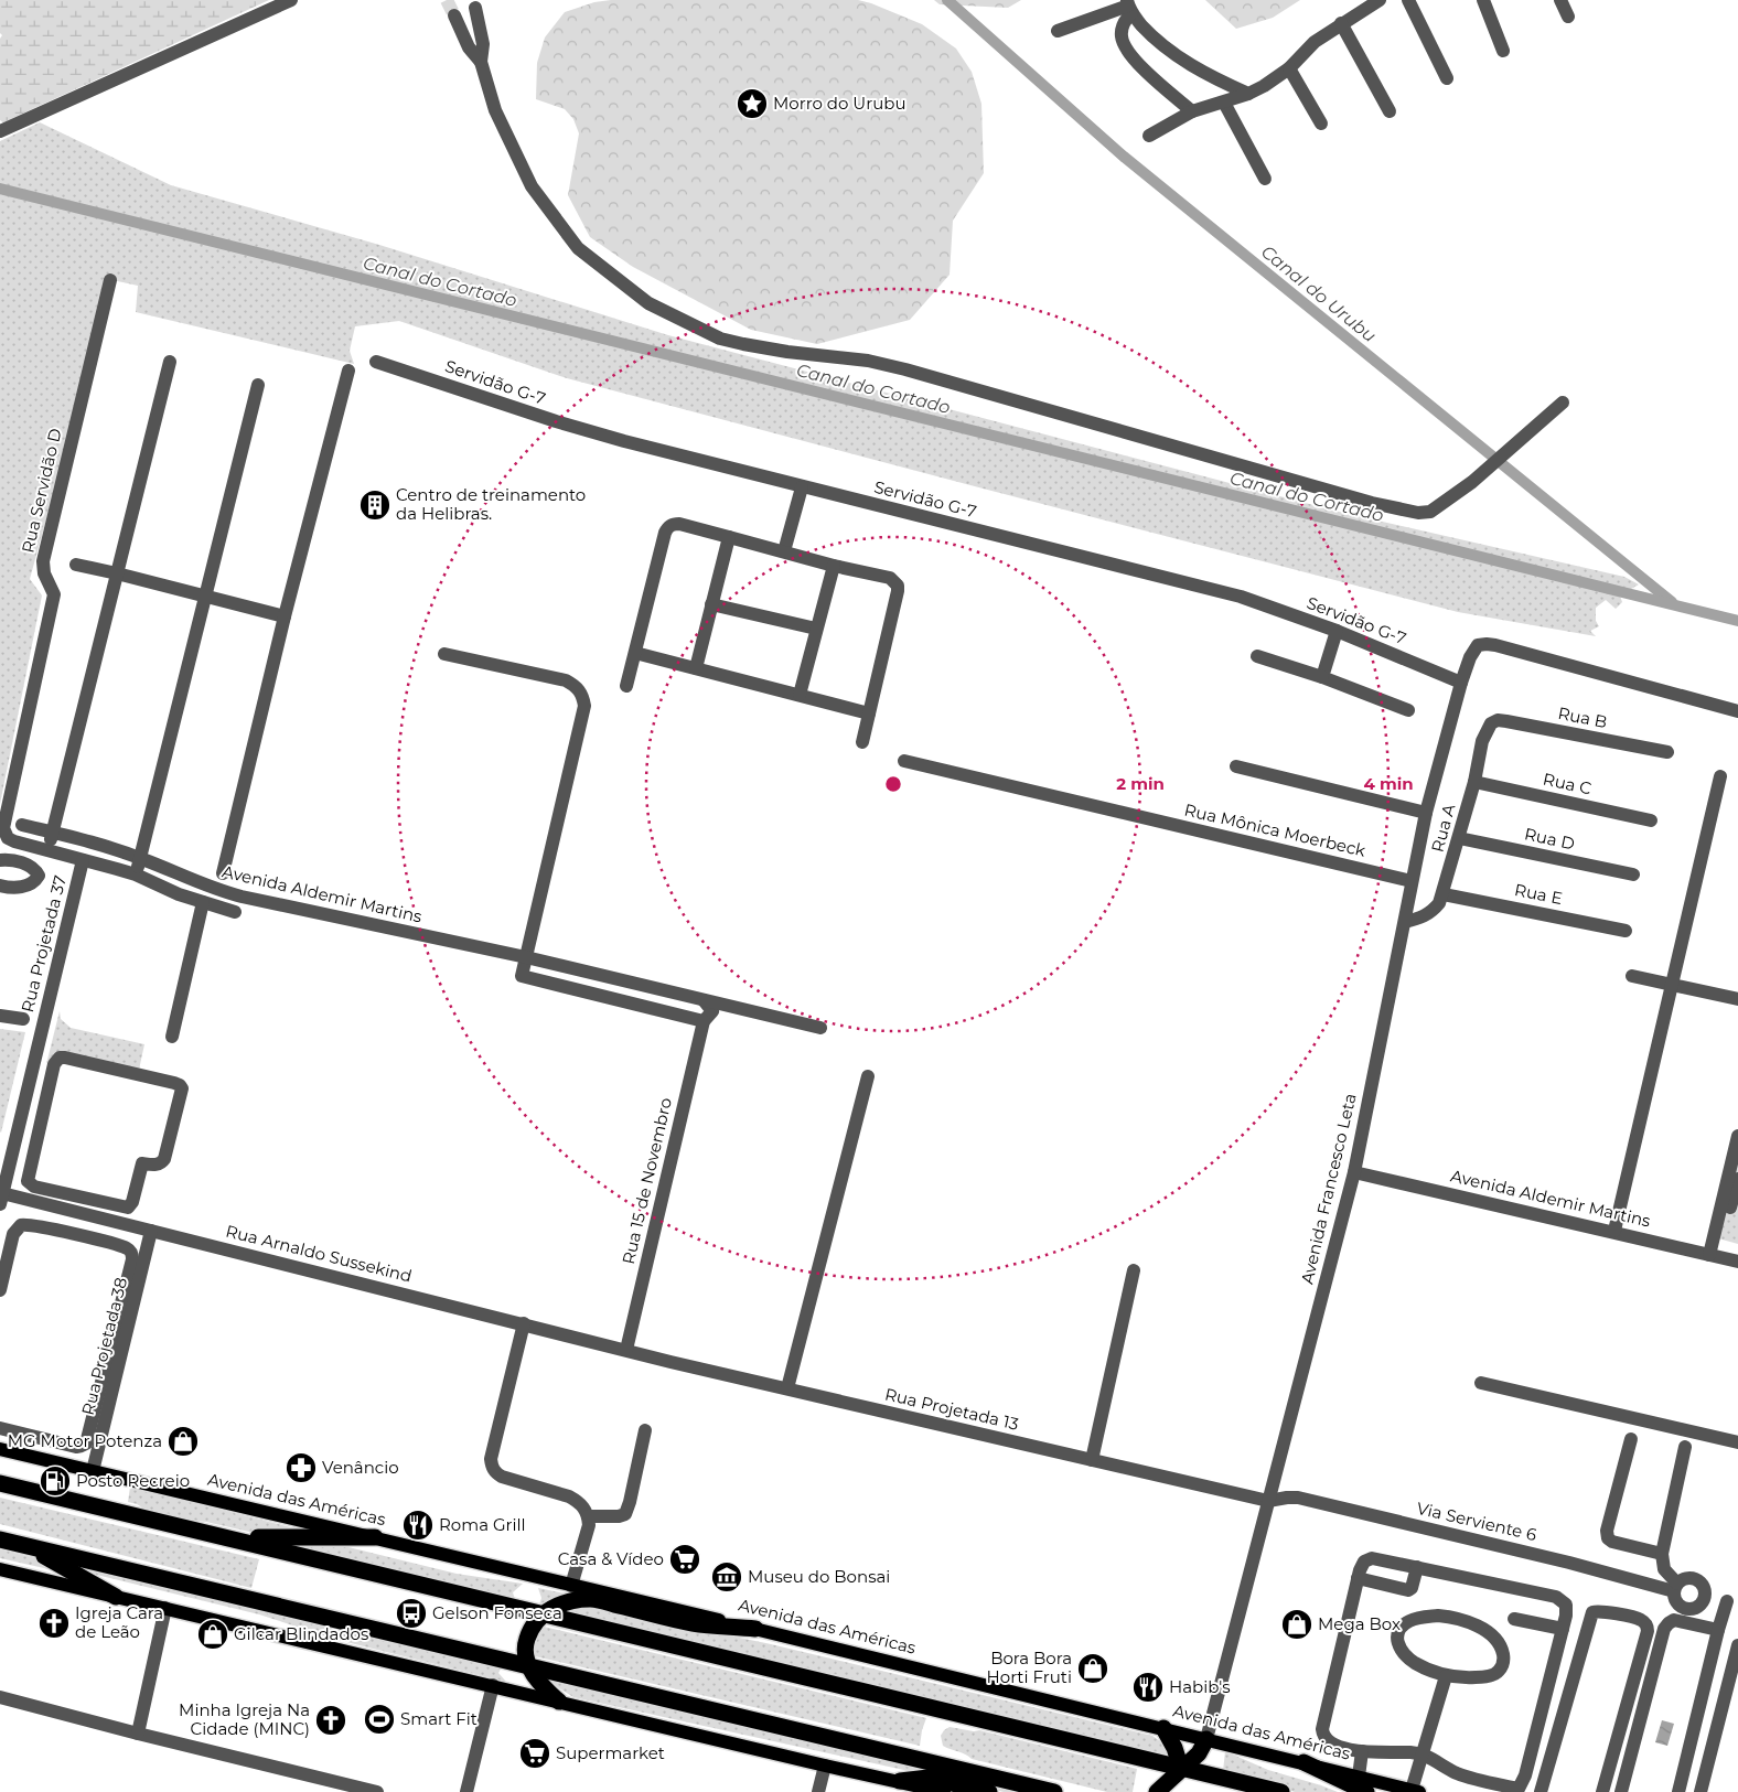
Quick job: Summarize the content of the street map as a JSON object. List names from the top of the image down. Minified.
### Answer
{"streets":{"main road":["Avenida das Américas"],"street":["Servidão G-7","Rua Servidão D","Rua B","Rua C","Rua A","Rua Mônica Moerbeck","Rua D","Avenida Aldemir Martins","Rua E","Rua Projetada 37","Rua 15 de Novembro","Avenida Francesco Leta","Rua Arnaldo Sussekind","Rua Projetada 38","Rua Projetada 13","Via Serviente 6"]},"crossings":[["Servidão G-7","Avenida Francesco Leta"],["Rua B","Rua A"],["Rua C","Rua A"],["Rua A","Rua D"],["Rua A","Rua E"],["Rua A","Avenida Francesco Leta"],["Rua Mônica Moerbeck","Avenida Francesco Leta"],["Avenida Aldemir Martins","Avenida Francesco Leta"],["Rua Projetada 37","Rua Arnaldo Sussekind"],["Rua 15 de Novembro","Rua Arnaldo Sussekind"],["Rua 15 de Novembro","Rua Projetada 13"],["Avenida Francesco Leta","Rua Projetada 13"],["Avenida Francesco Leta","Avenida das Américas"],["Avenida Francesco Leta","Via Serviente 6"],["Rua Arnaldo Sussekind","Rua Projetada 38"],["Rua Arnaldo Sussekind","Rua Projetada 13"],["Rua Projetada 38","Avenida das Américas"],["Rua Projetada 13","Via Serviente 6"]],"water":["Canal do Cortado","Canal do Urubu"],"places":{"place":["Morro do Urubu"],"building":["Centro de treinamento da Helibras."],"shop":["MG Motor Potenza","Mega Box","Gilcar Blindados","Bora Bora Horti Fruti"],"pharmacy":["Venâncio"],"fuel station":["Posto Recreio"],"restaurant":["Roma Grill","Habib's"],"supermarket":["Casa & Vídeo","Supermarket"],"museum":["Museu do Bonsai"],"bus stop":["Gelson Fonseca"],"church":["Igreja Cara de Leão","Minha Igreja Na Cidade (MINC)"],"sports":["Smart Fit"]},"rings":["2 min","4 min"]}
